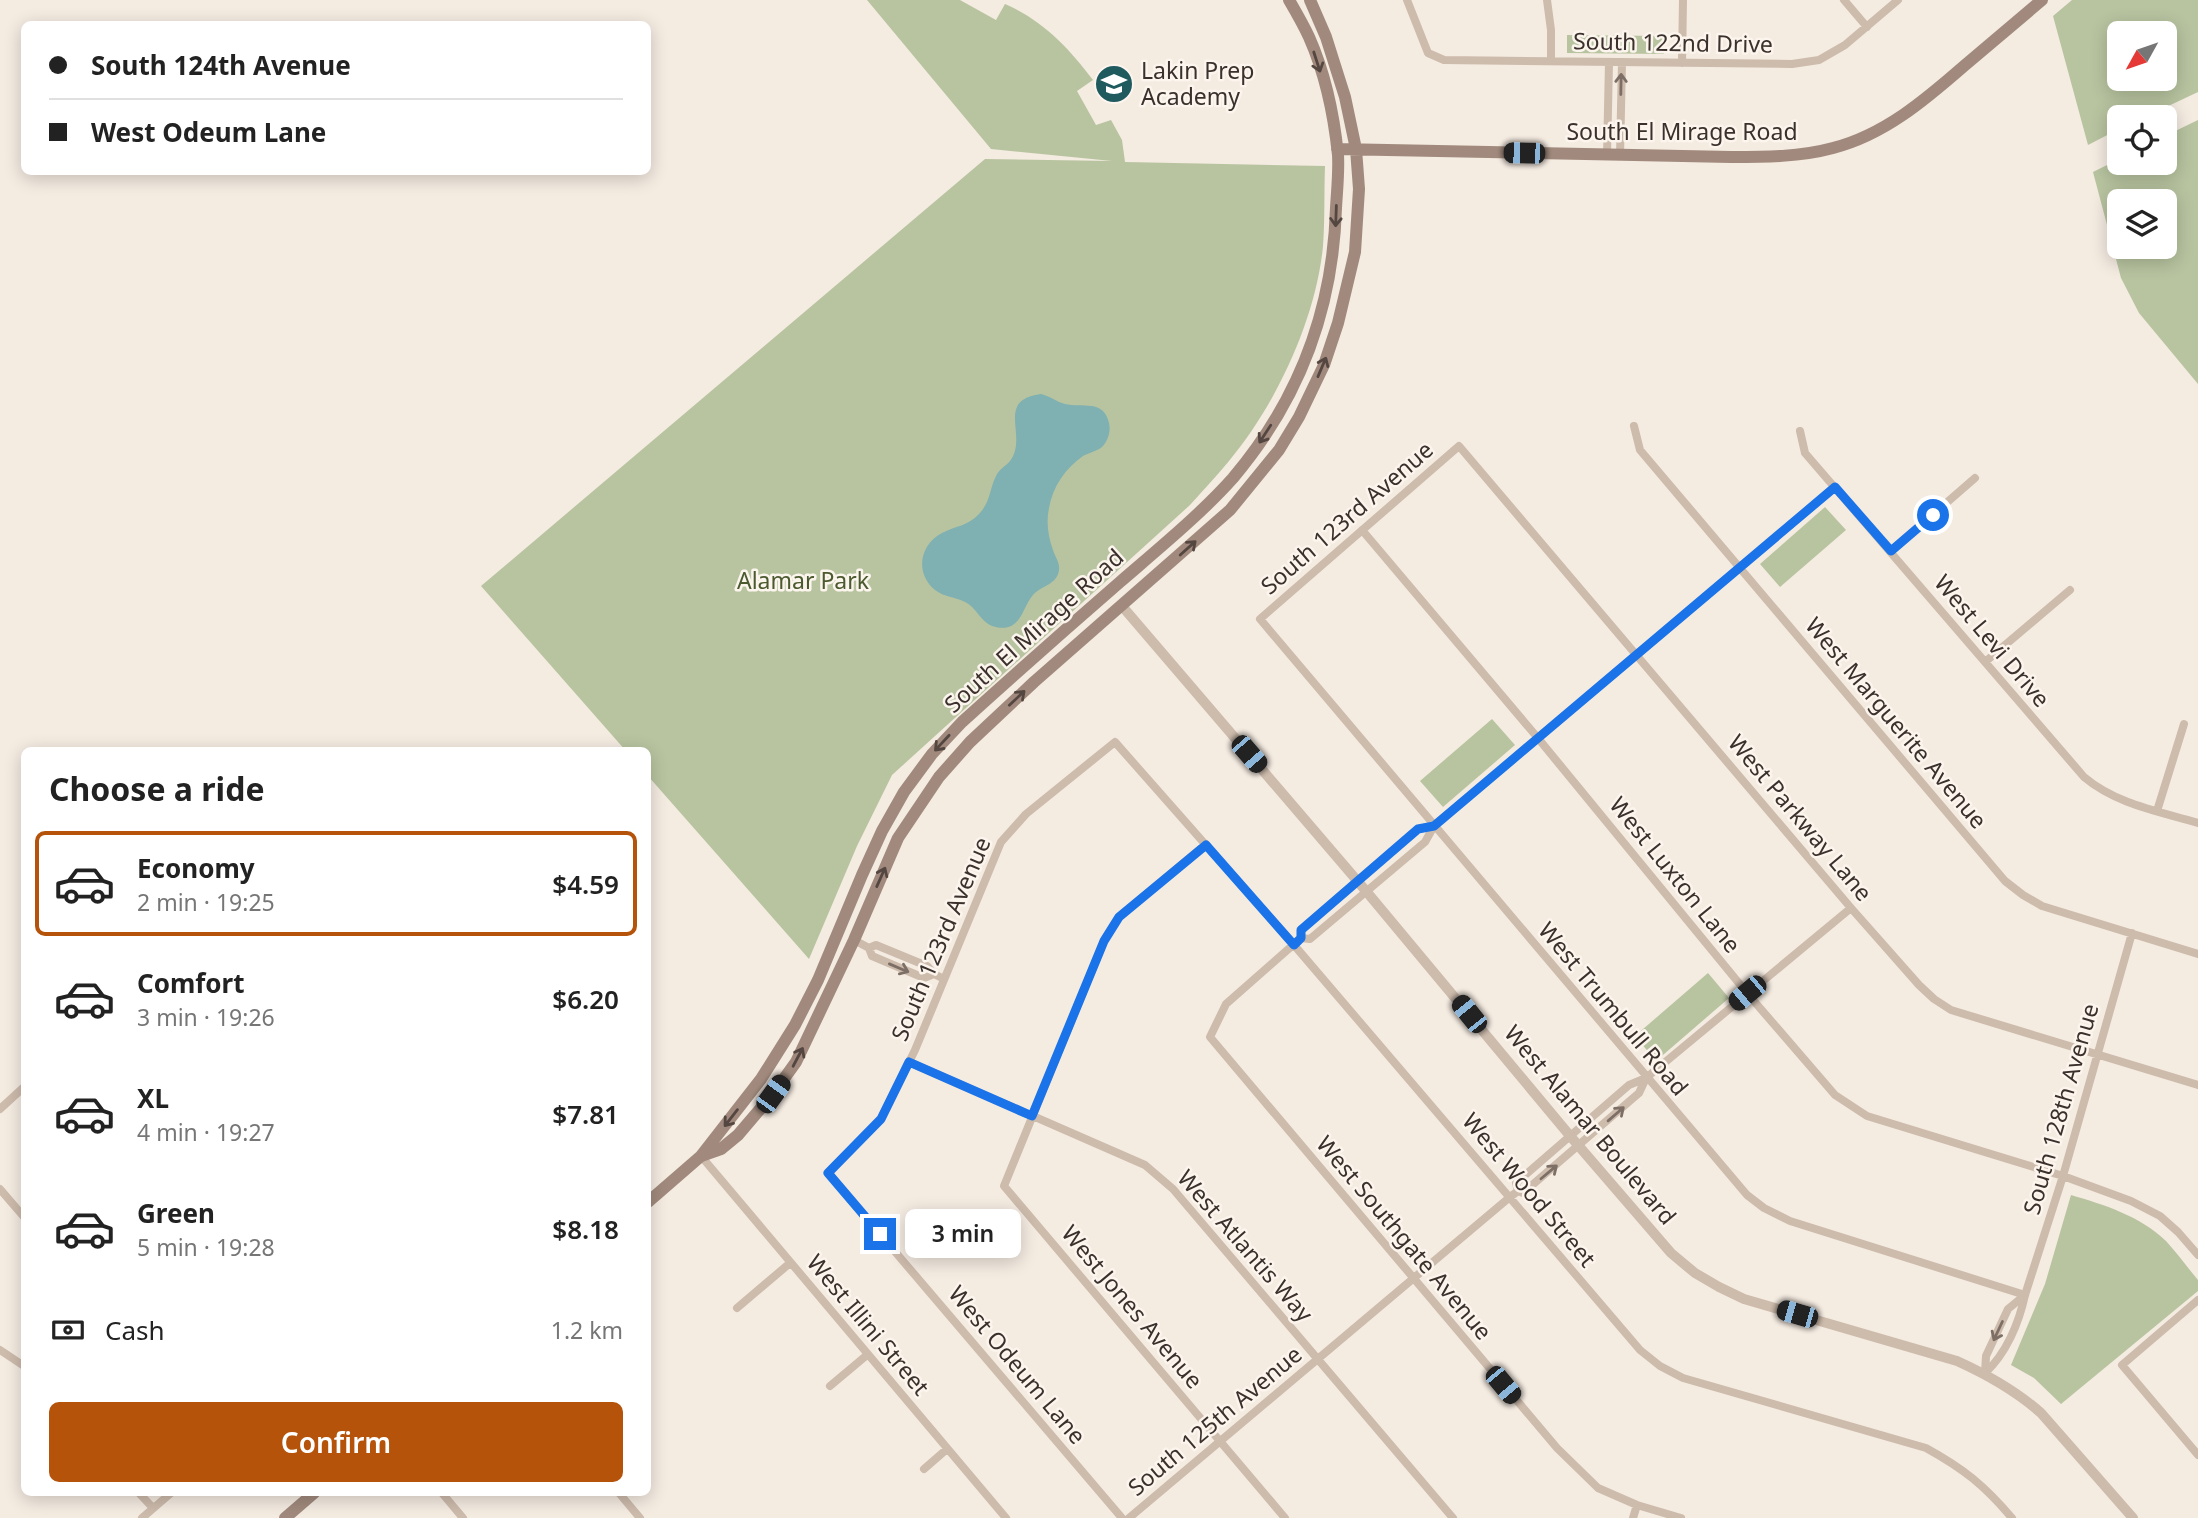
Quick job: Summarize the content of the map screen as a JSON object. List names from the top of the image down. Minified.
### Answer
{"streets":{"main road":["South El Mirage Road"],"street":["South 122nd Drive","South 123rd Avenue","West Levi Drive","West Marguerite Avenue","West Parkway Lane","West Luxton Lane","West Trumbull Road","South 128th Avenue","West Alamar Boulevard","West Wood Street","West Southgate Avenue","West Atlantis Way","West Jones Avenue","West Illini Street","West Odeum Lane","South 125th Avenue"]},"crossings":[["South El Mirage Road","West Alamar Boulevard"],["South El Mirage Road","West Illini Street"],["South 123rd Avenue","West Parkway Lane"],["South 123rd Avenue","West Luxton Lane"],["South 123rd Avenue","West Trumbull Road"],["South 123rd Avenue","West Wood Street"],["South 123rd Avenue","West Atlantis Way"],["South 123rd Avenue","West Odeum Lane"],["West Marguerite Avenue","South 128th Avenue"],["West Parkway Lane","South 128th Avenue"],["West Parkway Lane","South 125th Avenue"],["West Luxton Lane","South 128th Avenue"],["West Luxton Lane","South 125th Avenue"],["West Trumbull Road","South 128th Avenue"],["West Trumbull Road","South 125th Avenue"],["South 128th Avenue","West Alamar Boulevard"],["West Alamar Boulevard","South 125th Avenue"],["West Wood Street","West Southgate Avenue"],["West Wood Street","South 125th Avenue"],["West Southgate Avenue","South 125th Avenue"],["West Atlantis Way","West Jones Avenue"],["West Atlantis Way","South 125th Avenue"],["West Jones Avenue","South 125th Avenue"]],"parks":["Alamar Park"],"places":{"school or university":["Lakin Prep Academy"]},"north":"bottom left","page":{"banner":["South 124th Avenue","West Odeum Lane"],"heading":"Choose a ride","list":[{"name":"Economy","note":"2 min · 19:25","value":"$4.59"},{"name":"Comfort","note":"3 min · 19:26","value":"$6.20"},{"name":"XL","note":"4 min · 19:27","value":"$7.81"},{"name":"Green","note":"5 min · 19:28","value":"$8.18"}],"bubble":"3 min","pay":["Cash","1.2 km"],"buttons":"Confirm"}}
